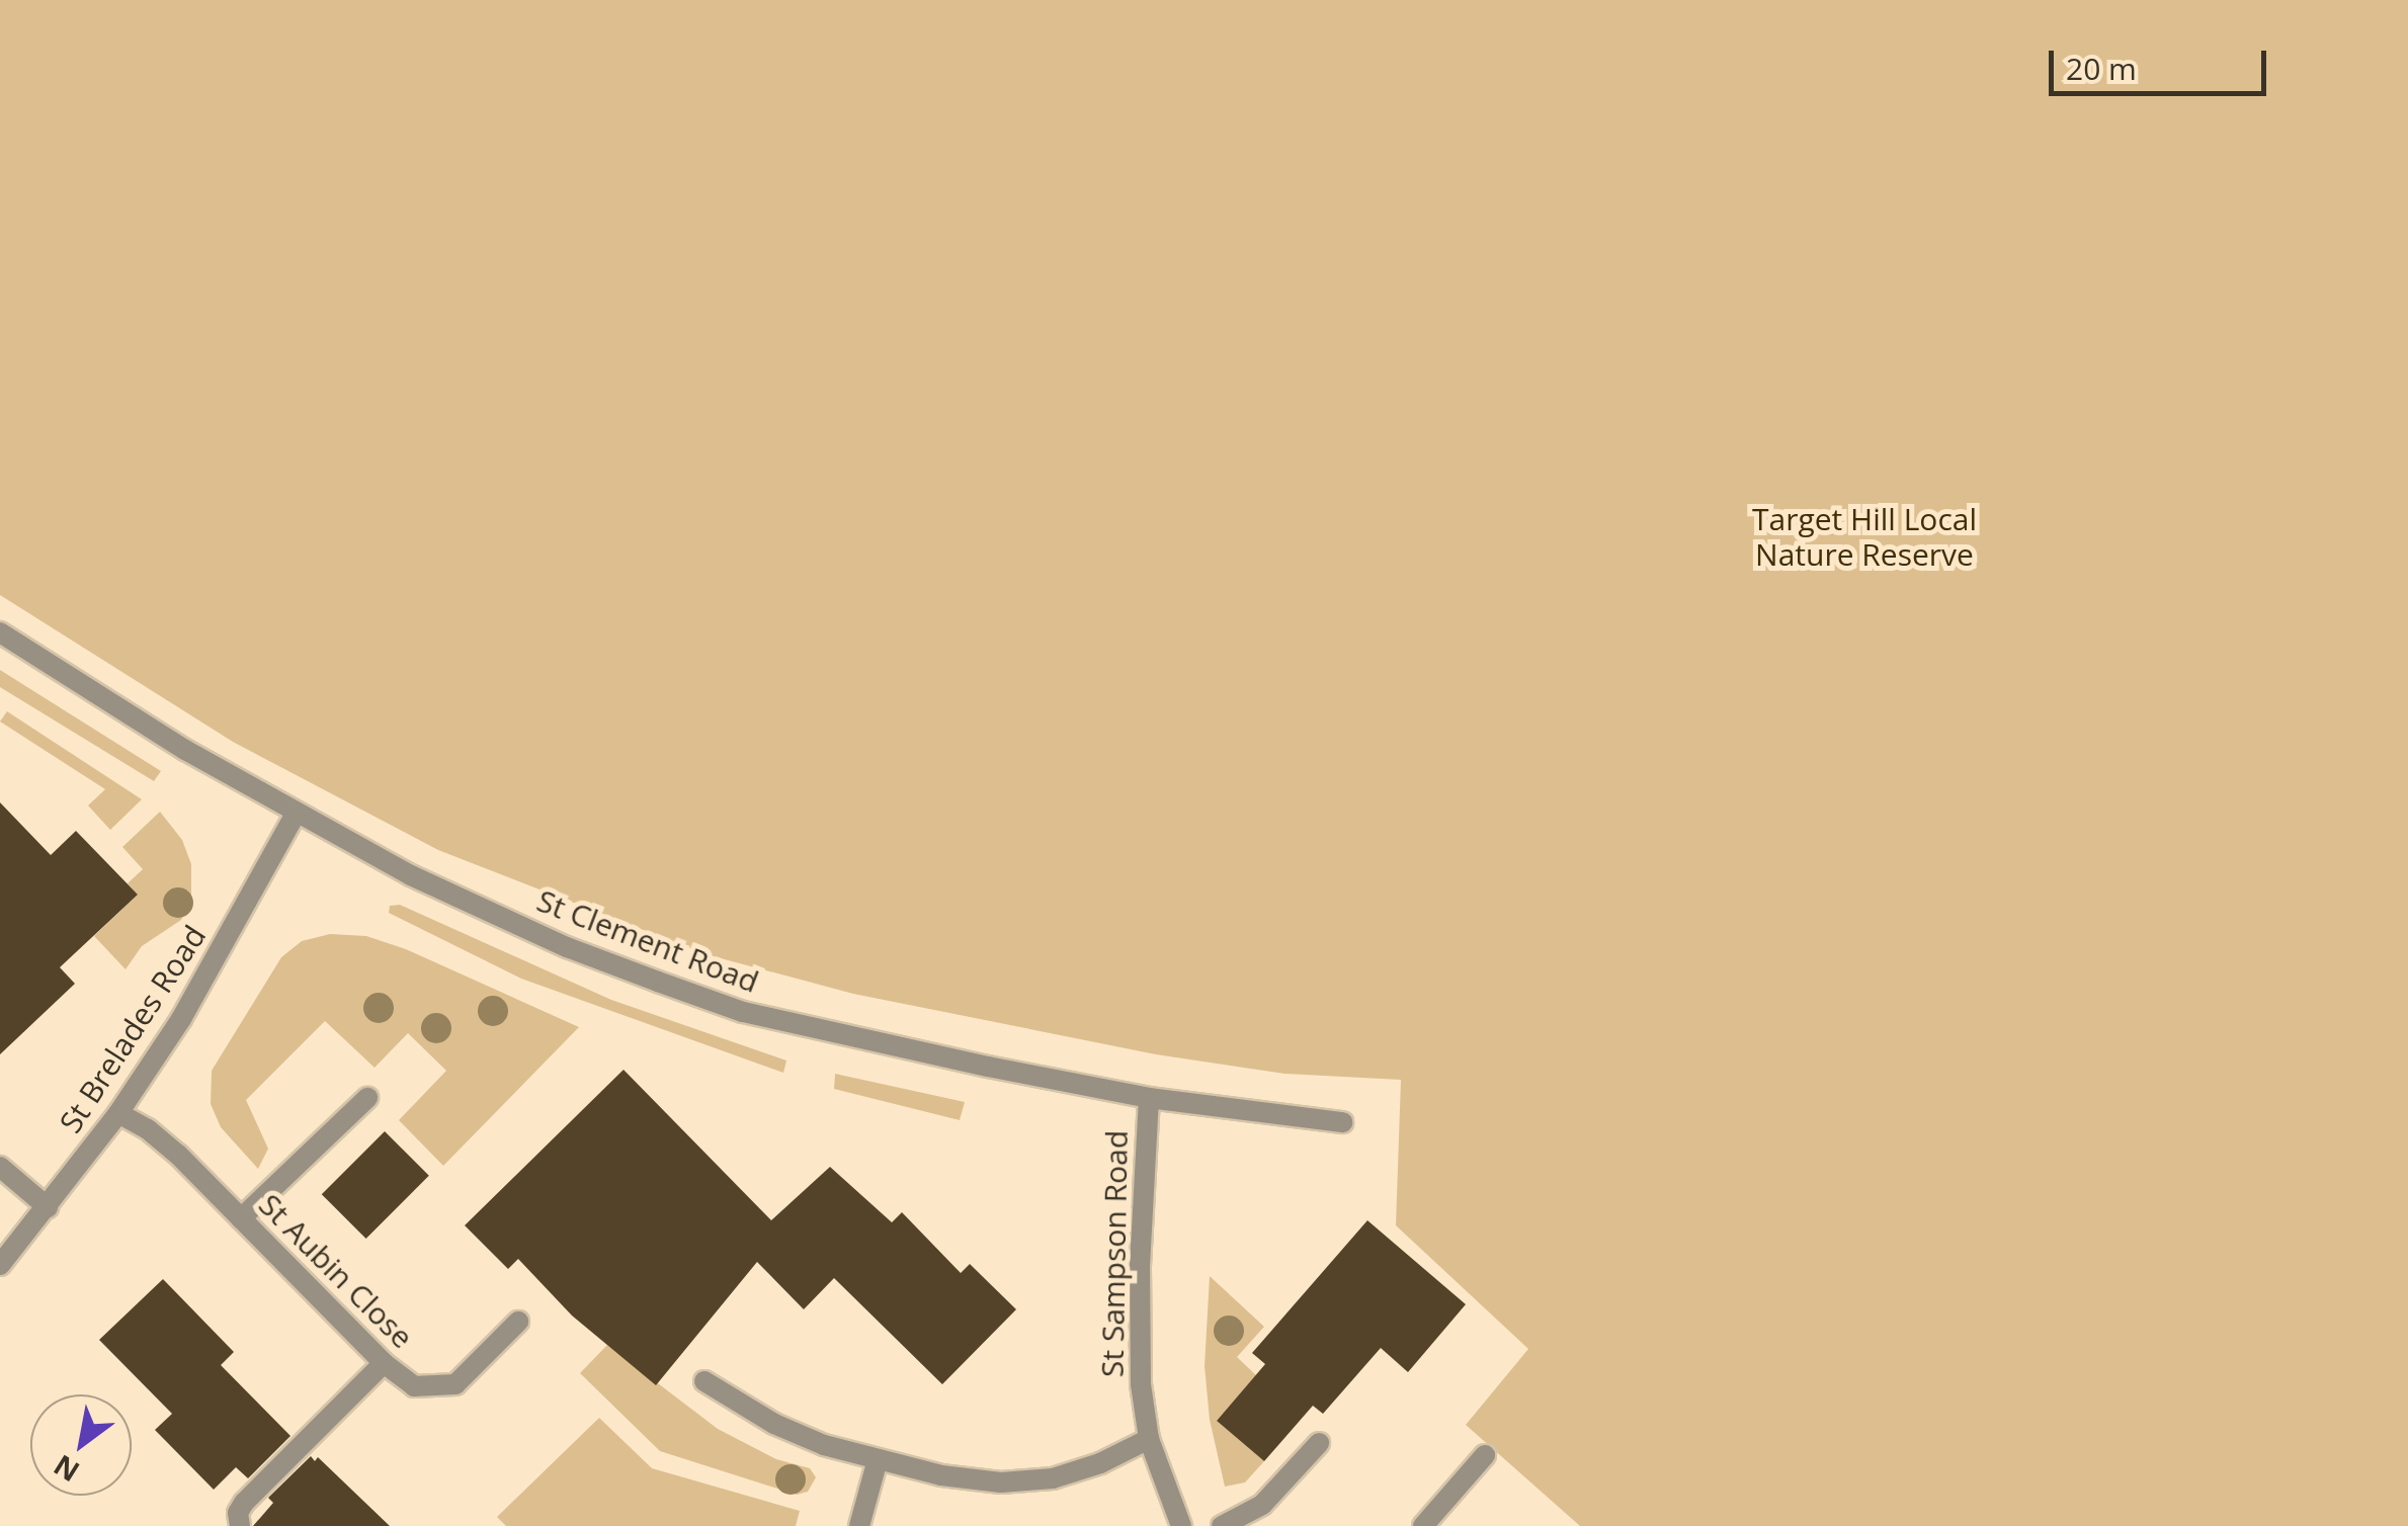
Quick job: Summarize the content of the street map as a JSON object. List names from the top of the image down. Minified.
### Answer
{"streets":{"street":["St Clement Road","St Brelades Road","St Sampson Road","St Aubin Close"]},"crossings":[["St Clement Road","St Brelades Road"],["St Clement Road","St Sampson Road"],["St Brelades Road","St Aubin Close"]],"parks":["Target Hill Local Nature Reserve"],"scale_bar":"20 m","north":"bottom left"}
